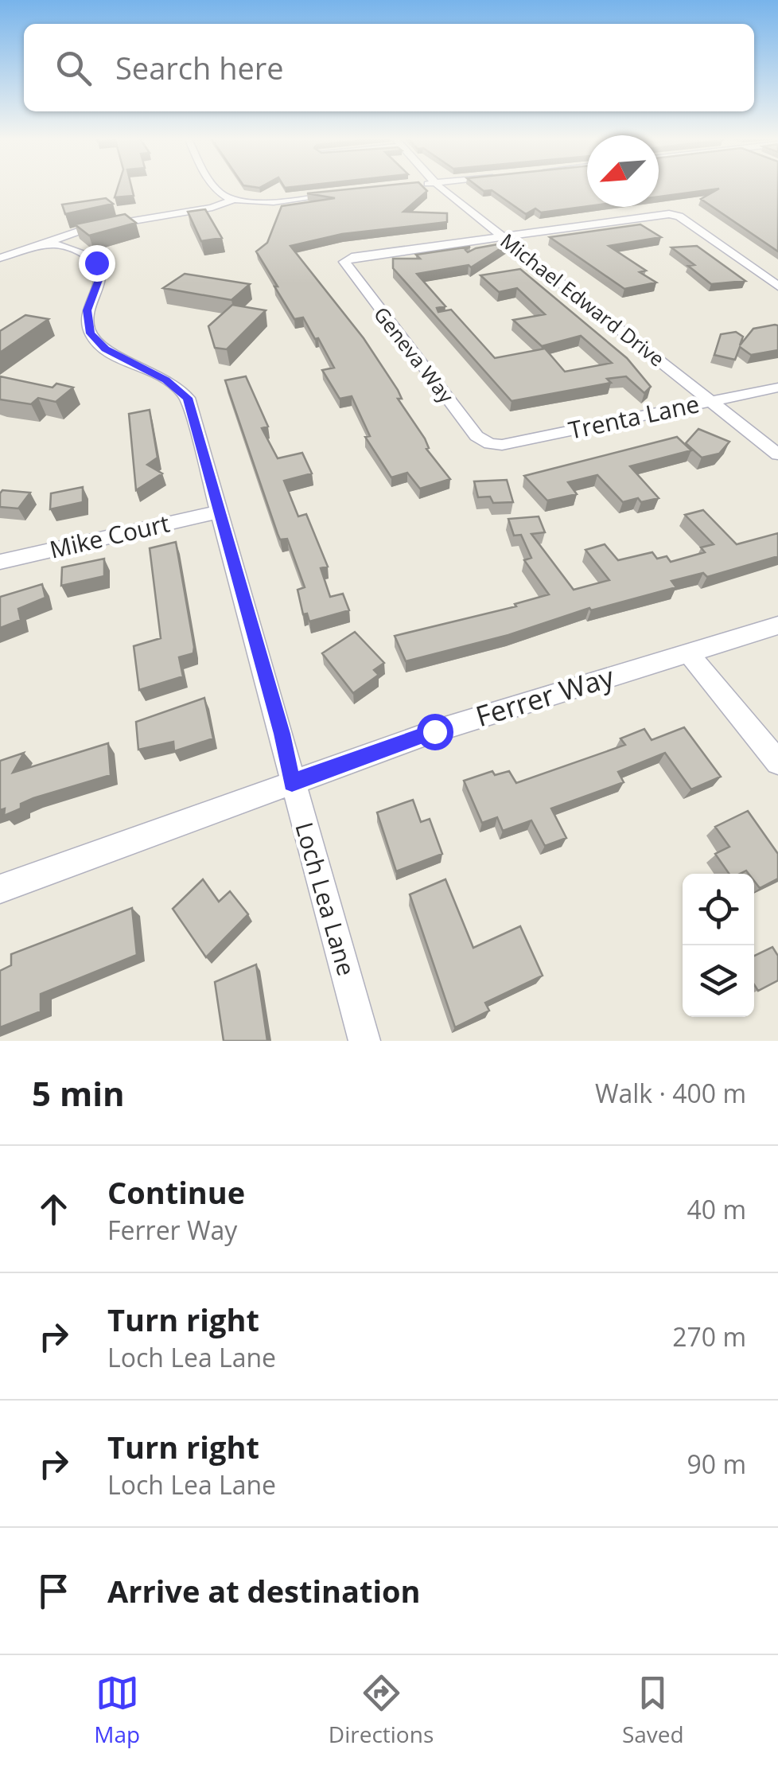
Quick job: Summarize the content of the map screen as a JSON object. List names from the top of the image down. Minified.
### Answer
{"streets":{"street":["Michael Edward Drive","Geneva Way","Trenta Lane","Mike Court","Ferrer Way","Loch Lea Lane"]},"crossings":[["Michael Edward Drive","Geneva Way"],["Michael Edward Drive","Trenta Lane"],["Geneva Way","Trenta Lane"],["Mike Court","Loch Lea Lane"],["Ferrer Way","Loch Lea Lane"]],"north":"bottom left","page":{"search":"Search here","heading":["5 min","Walk · 400 m"],"list":[["Continue","Ferrer Way","40 m"],["Turn right","Loch Lea Lane","270 m"],["Turn right","Loch Lea Lane","90 m"],"Arrive at destination"],"nav":["Map","Directions","Saved"]}}
